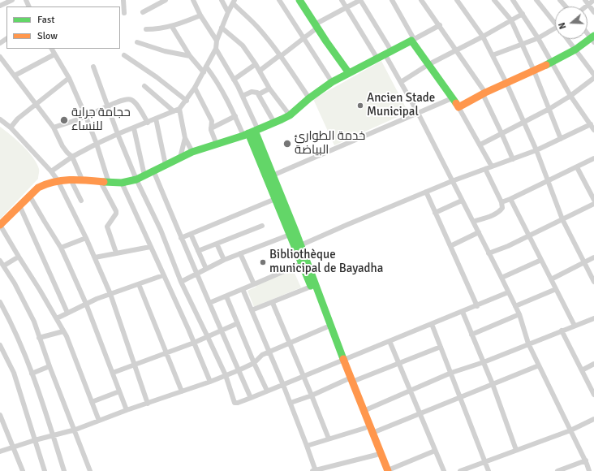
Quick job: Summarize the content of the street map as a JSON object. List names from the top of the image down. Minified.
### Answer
{"places":["Ancien Stade Municipal","حجامة جراية للنساء","خدمة الطوارئ البياضة","Bibliothèque municipal de Bayadha"],"legend":["Fast","Slow"],"north":"left"}
